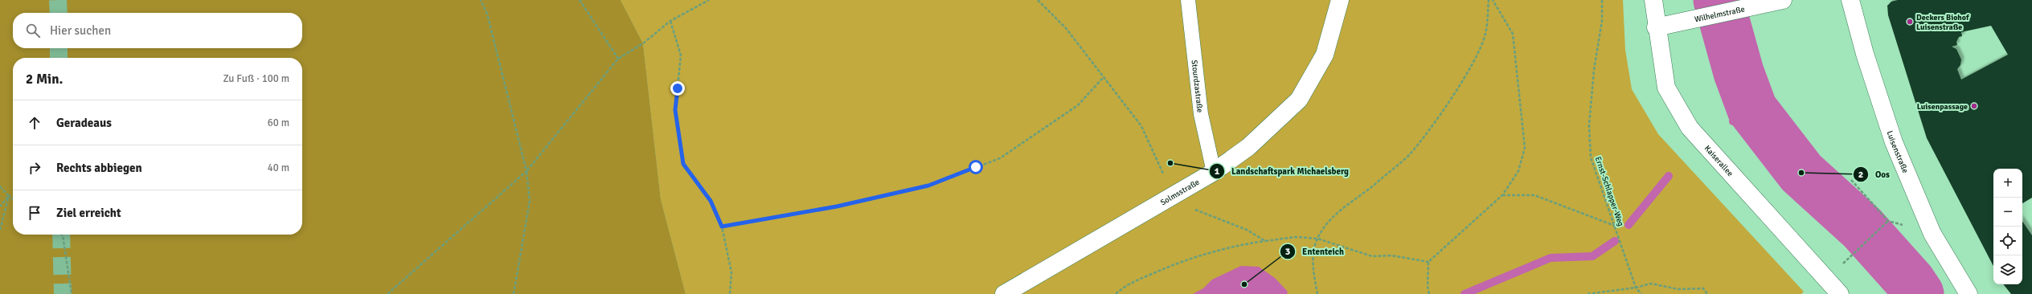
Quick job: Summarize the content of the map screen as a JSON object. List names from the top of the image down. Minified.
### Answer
{"streets":{"street":["Wilhelmstraße","Luisenstraße","Kaiserallee","Solmsstraße"],"lane":["Stourdzastraße"],"path":["Ernst-Schlapper-Weg"]},"crossings":[["Wilhelmstraße","Kaiserallee"],["Stourdzastraße","Solmsstraße"]],"places":["Deckers Biohof Luisenstraße","Luisenpassage","Landschaftspark Michaelsberg","Oos","Ententeich"],"page":{"search":"Hier suchen","heading":["2 Min.","Zu Fuß · 100 m"],"list":[["Geradeaus","60 m"],["Rechts abbiegen","40 m"],"Ziel erreicht"],"map_buttons":["+","−"]}}
